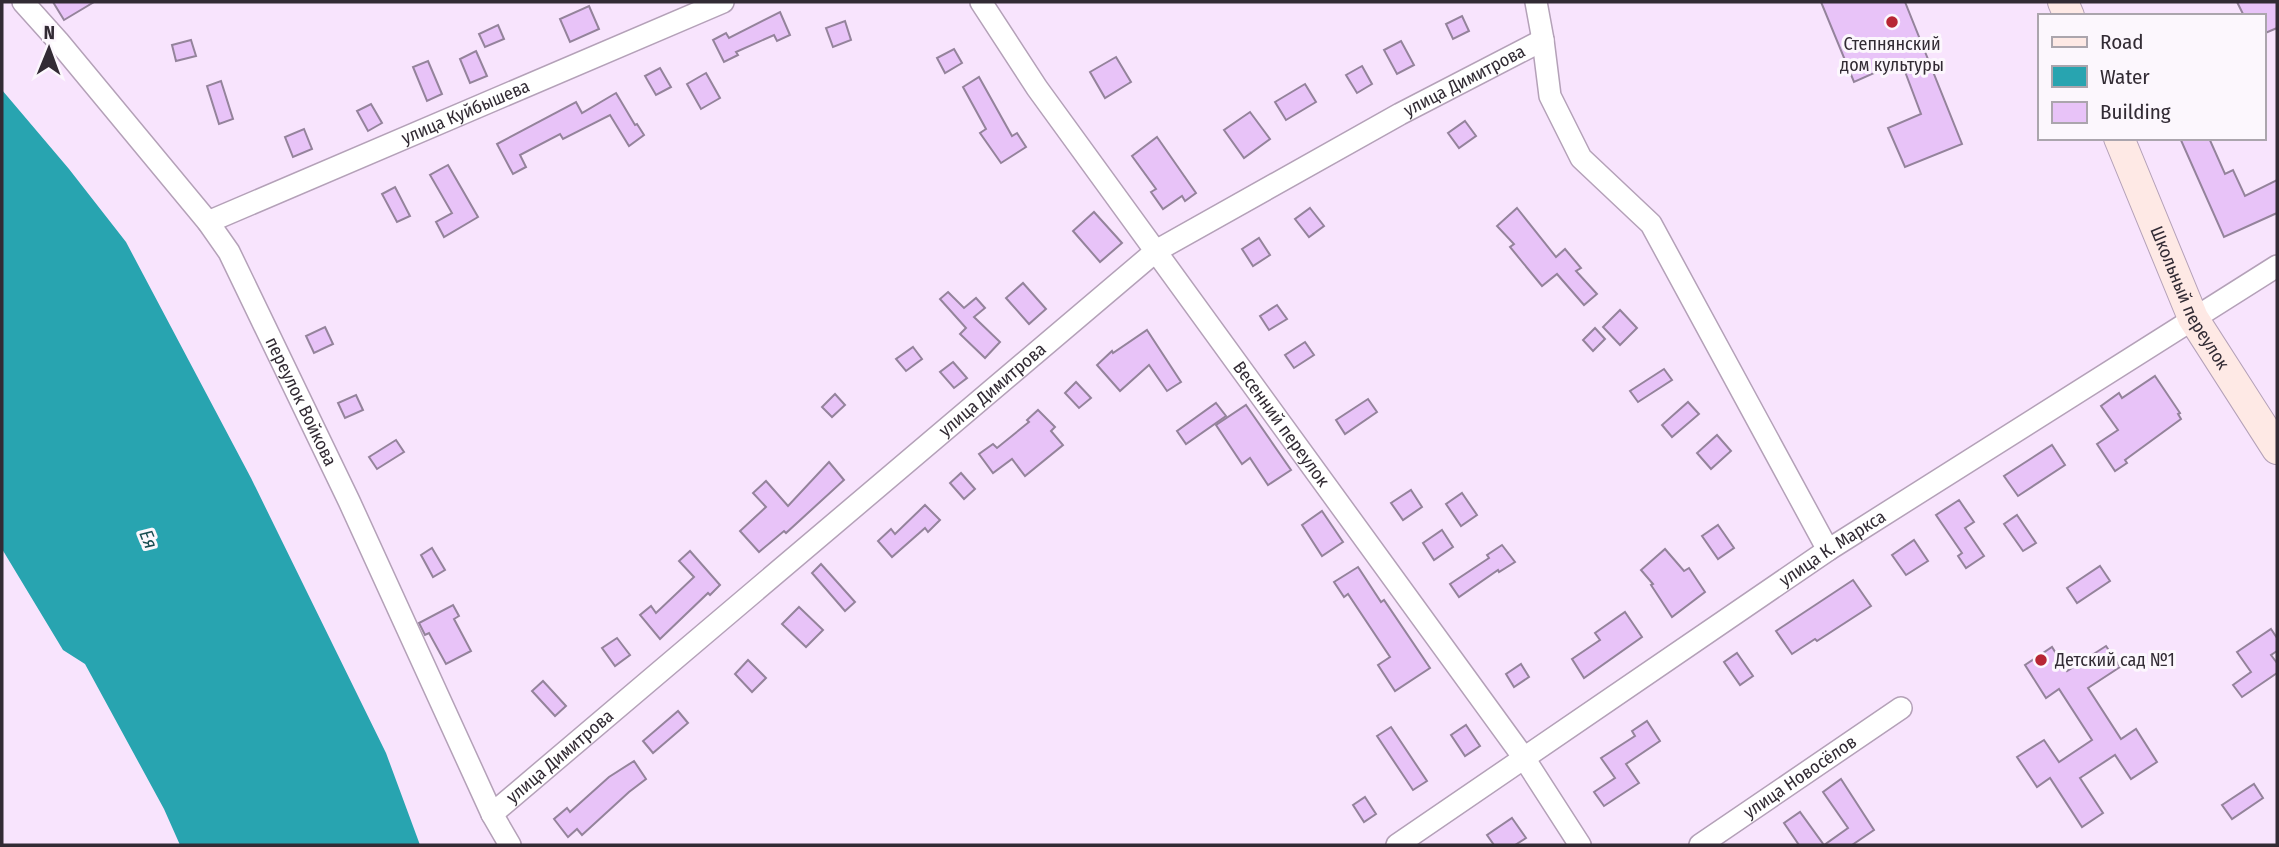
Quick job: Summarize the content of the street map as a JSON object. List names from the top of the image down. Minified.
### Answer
{"streets":{"street":["улица Димитрова","улица Куйбышева","Школьный переулок","переулок Войкова","Весенний переулок","улица К. Маркса","улица Новосёлов"]},"crossings":[["улица Димитрова","переулок Войкова"],["улица Димитрова","Весенний переулок"],["улица Димитрова","улица К. Маркса"],["улица Куйбышева","переулок Войкова"],["Школьный переулок","улица К. Маркса"],["Весенний переулок","улица К. Маркса"]],"water":["Ея"],"places":["Степнянский дом культуры","Детский сад №1"],"legend":["Road","Water","Building"],"north":"top"}
